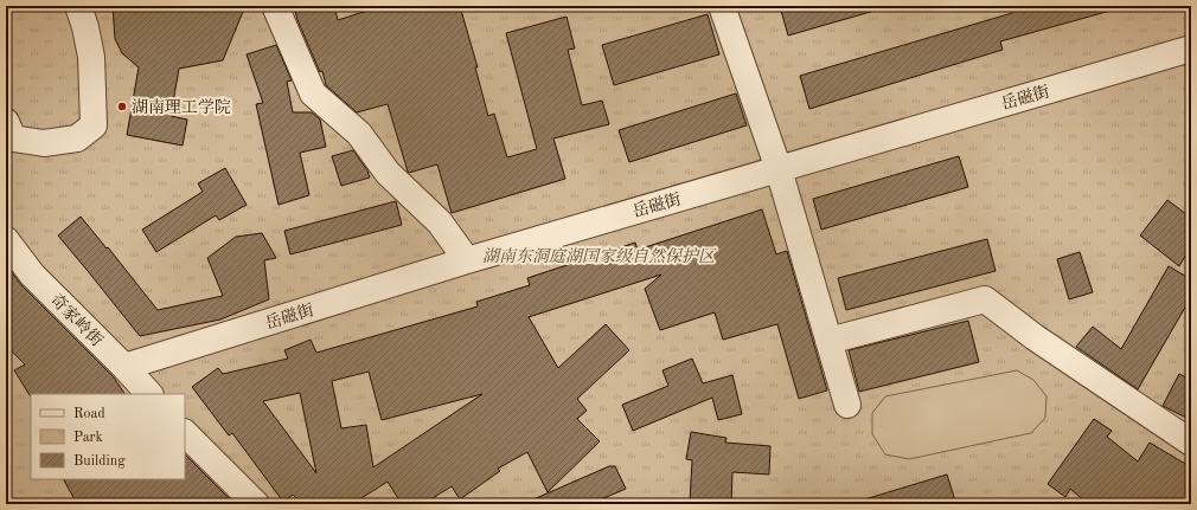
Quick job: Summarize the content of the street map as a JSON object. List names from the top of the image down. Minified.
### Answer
{"streets":{"street":["岳磁街","奇家岭街"]},"crossings":[["岳磁街","奇家岭街"]],"parks":["湖南东洞庭湖国家级自然保护区"],"places":["湖南理工学院"],"legend":["Road","Park","Building"]}
